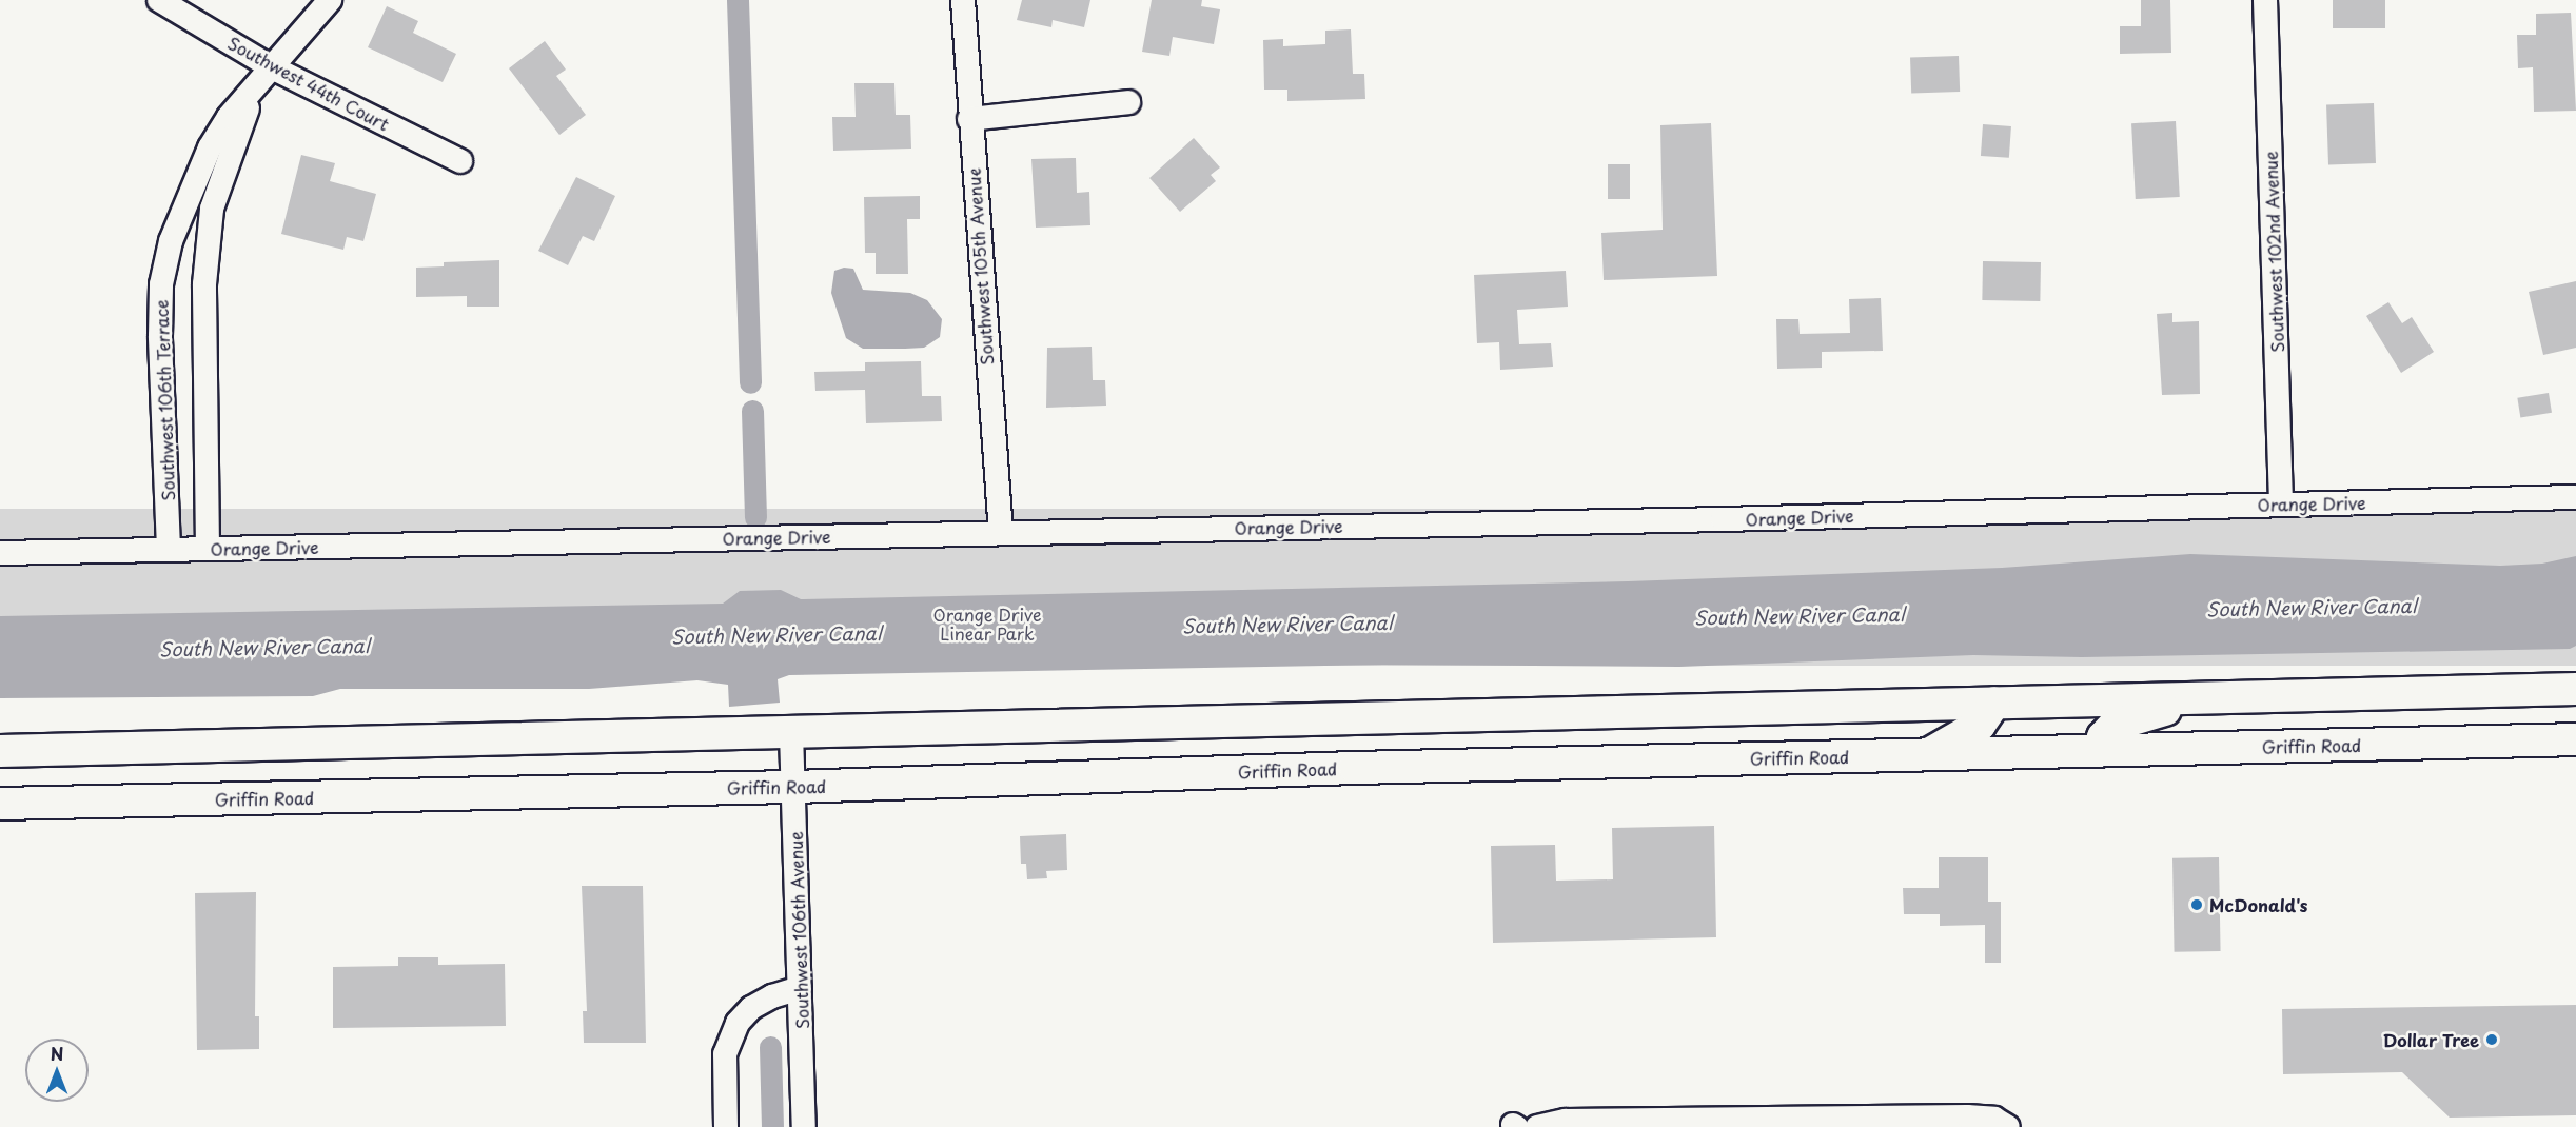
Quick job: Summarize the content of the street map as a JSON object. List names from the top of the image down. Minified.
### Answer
{"streets":{"main road":["Griffin Road"],"street":["Southwest 44th Court","Southwest 102nd Avenue","Southwest 105th Avenue","Southwest 106th Terrace","Orange Drive","Southwest 106th Avenue"]},"crossings":[["Southwest 44th Court","Southwest 106th Terrace"],["Southwest 102nd Avenue","Orange Drive"],["Southwest 105th Avenue","Orange Drive"],["Southwest 106th Terrace","Orange Drive"],["Griffin Road","Southwest 106th Avenue"]],"water":["South New River Canal"],"parks":["Orange Drive Linear Park"],"places":["McDonald's","Dollar Tree"],"north":"top"}
